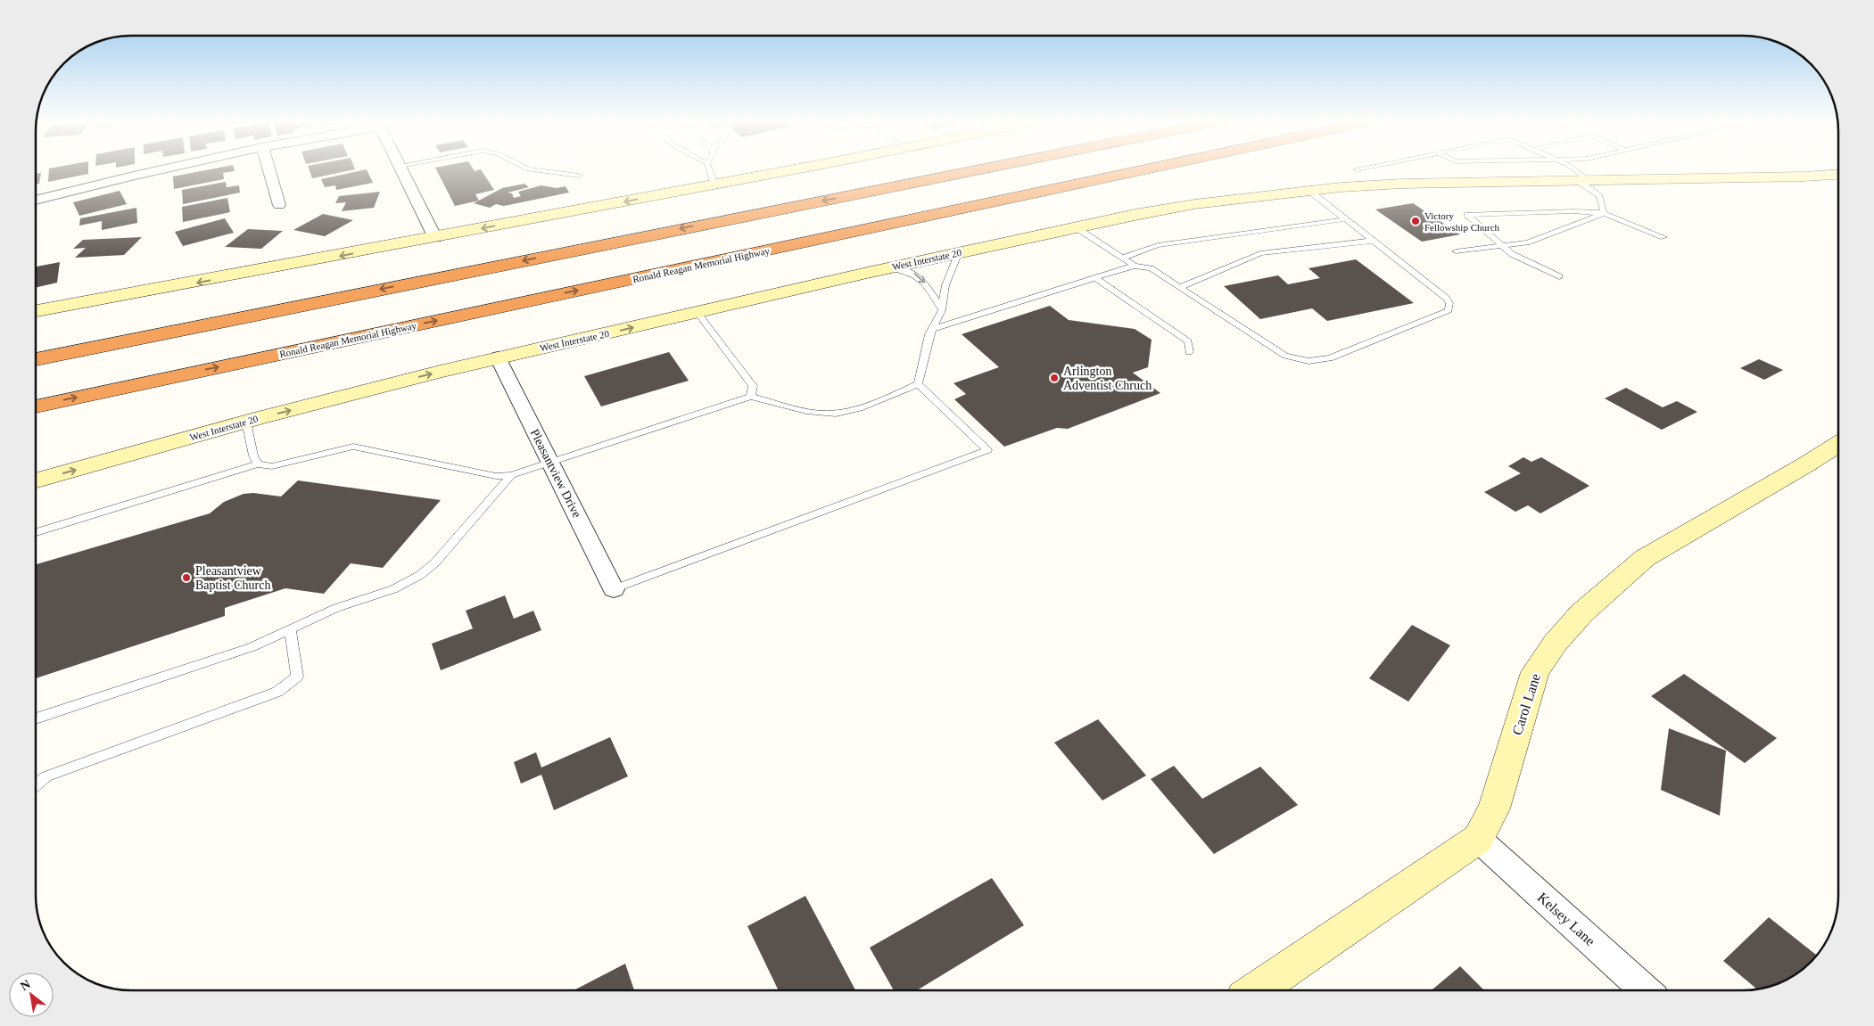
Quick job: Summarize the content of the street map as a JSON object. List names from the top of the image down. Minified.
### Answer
{"streets":{"highway":["Ronald Reagan Memorial Highway"],"main road":["West Interstate 20","Carol Lane"],"street":["Pleasantview Drive","Kelsey Lane"]},"crossings":[["West Interstate 20","Pleasantview Drive"],["Carol Lane","Kelsey Lane"]],"places":["Victory Fellowship Church","Arlington Adventist Chruch","Pleasantview Baptist Church"],"north":"top left"}
